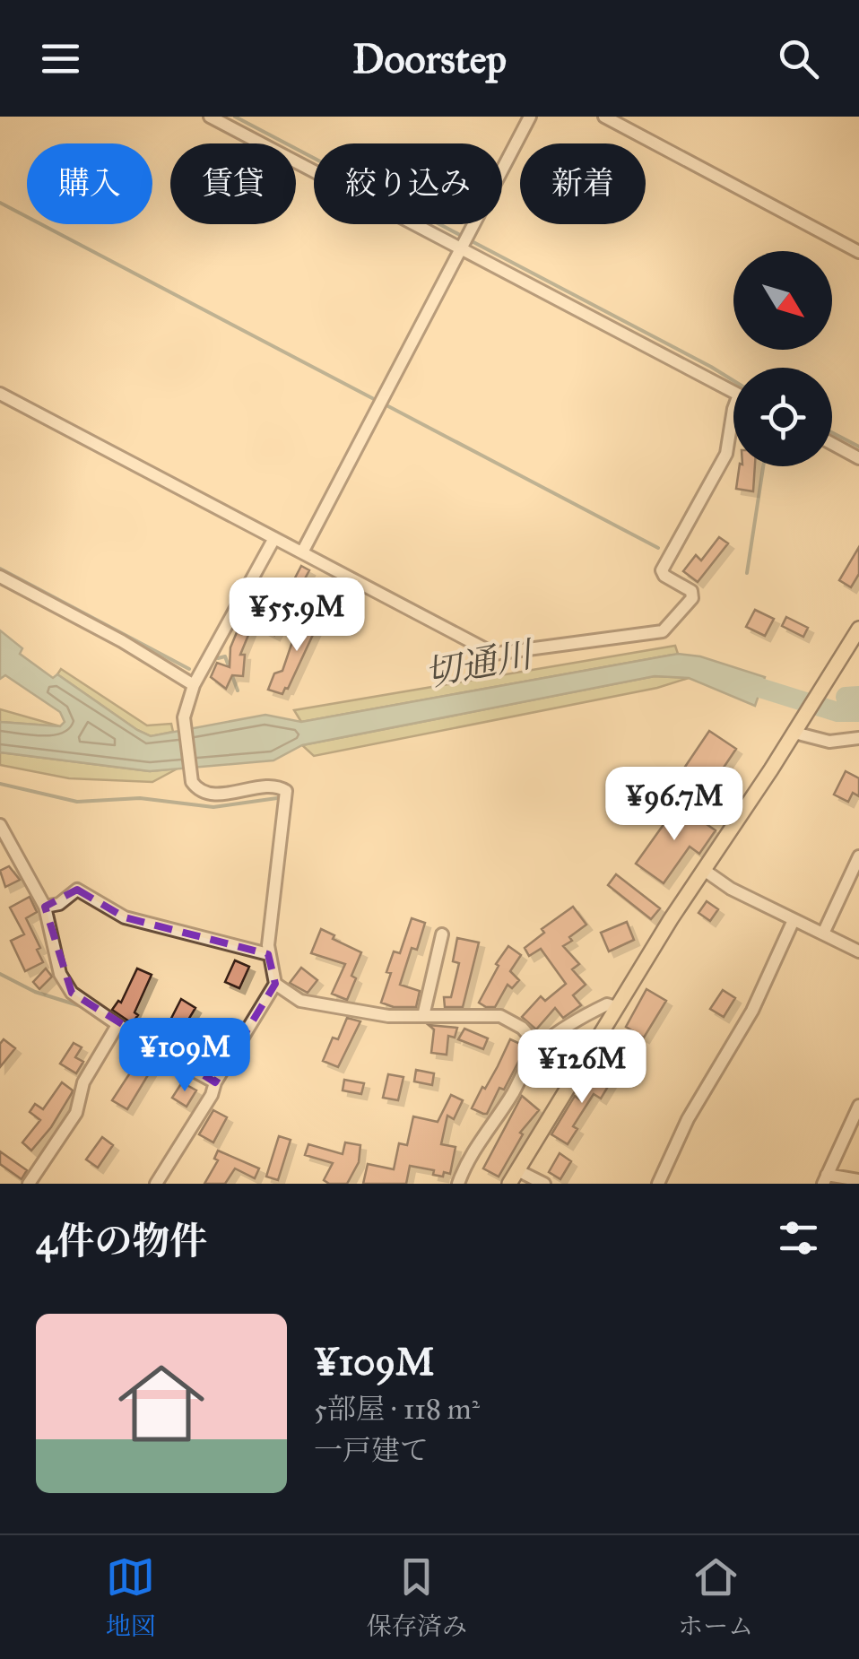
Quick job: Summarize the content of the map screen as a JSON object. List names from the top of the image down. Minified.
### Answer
{"water":["切通川"],"north":"bottom right","page":{"header":"Doorstep","chip":["購入","賃貸","絞り込み","新着"],"price":["¥55.9M","¥96.7M","¥109M","¥126M"],"heading":"4件の物件","list":[{"name":"¥109M","note":"5部屋 · 118 m² · 一戸建て"}],"tabs":["地図","保存済み","ホーム"]}}
